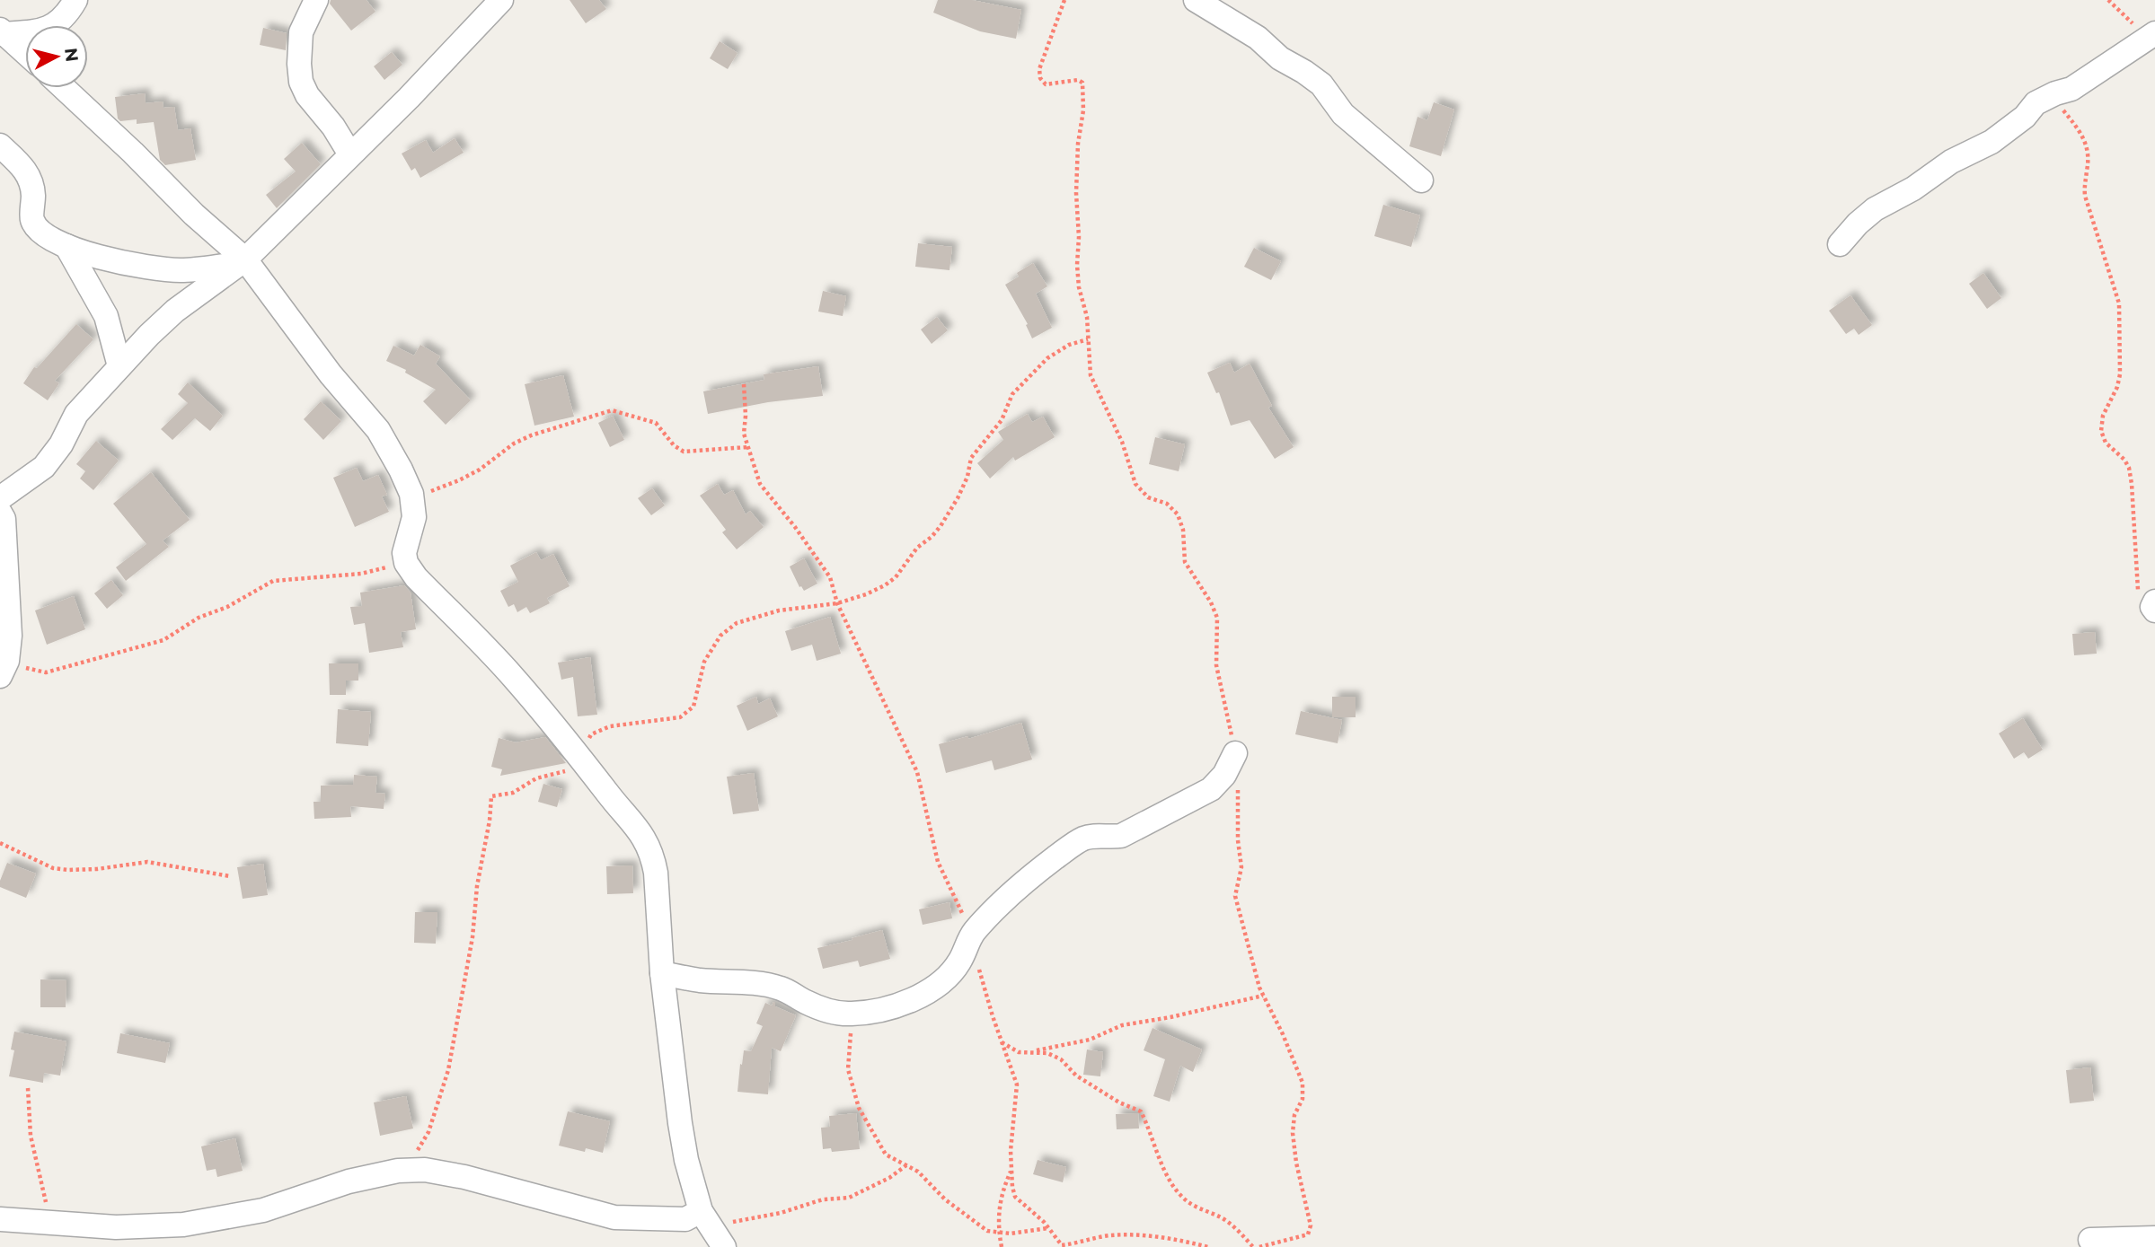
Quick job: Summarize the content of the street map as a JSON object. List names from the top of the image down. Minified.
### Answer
{"north":"right"}
